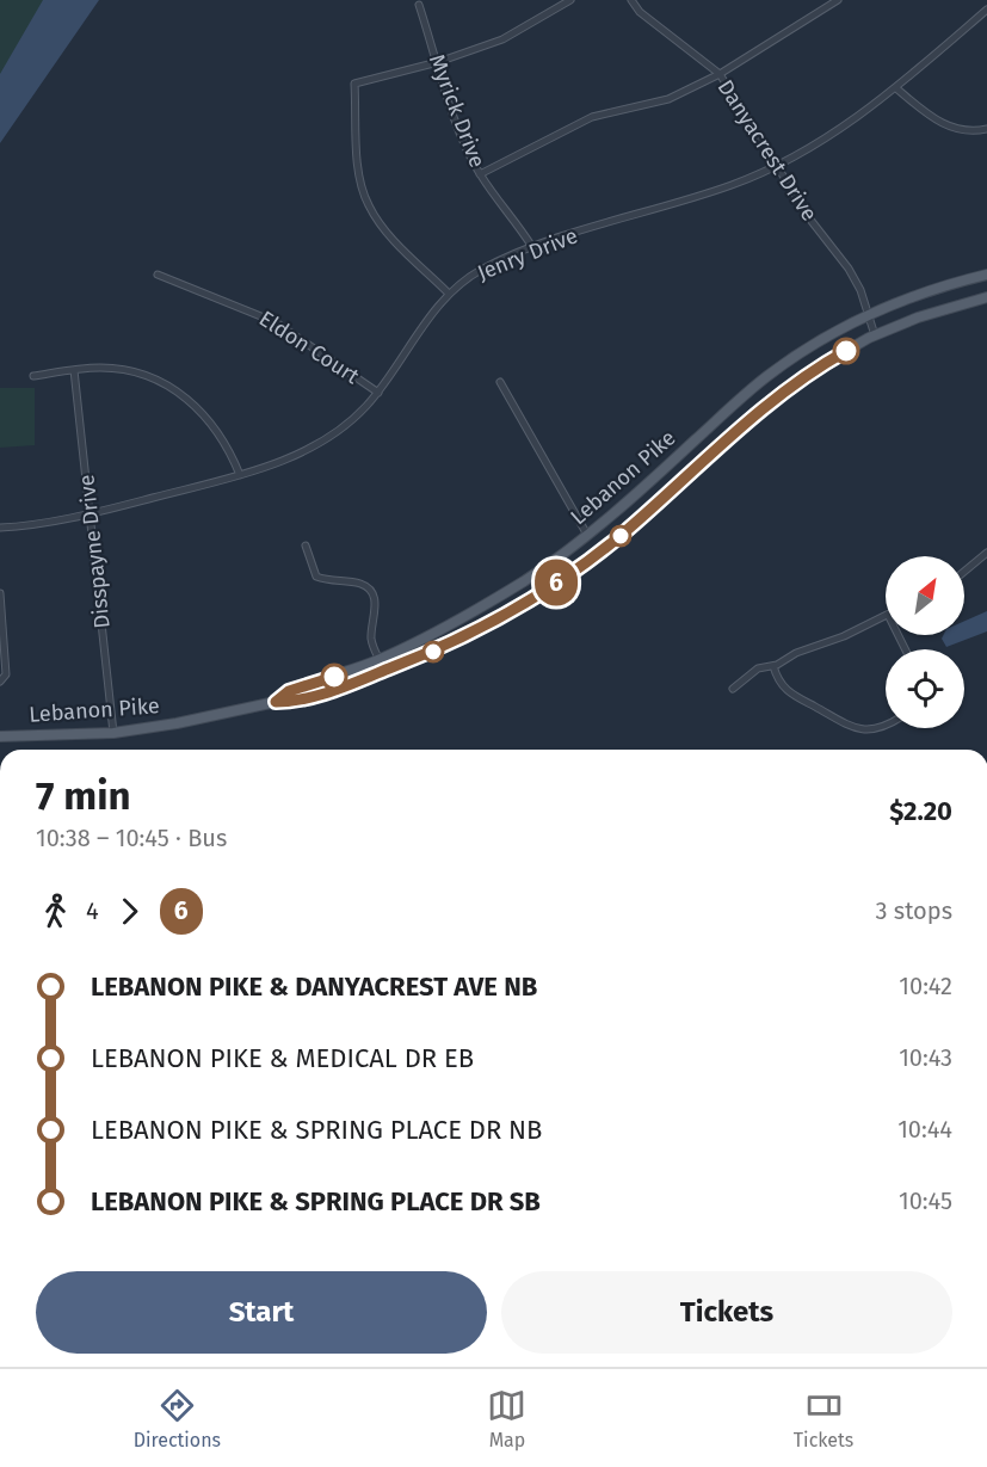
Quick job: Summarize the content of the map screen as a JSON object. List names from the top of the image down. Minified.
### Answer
{"streets":{"main road":["Lebanon Pike"],"street":["Myrick Drive","Danyacrest Drive","Jenry Drive","Eldon Court","Disspayne Drive"]},"crossings":[["Myrick Drive","Jenry Drive"],["Danyacrest Drive","Jenry Drive"],["Danyacrest Drive","Lebanon Pike"],["Jenry Drive","Eldon Court"],["Jenry Drive","Disspayne Drive"],["Lebanon Pike","Disspayne Drive"]],"lines":["bus line 6"],"north":"top right","page":{"on_map":"6","heading":["7 min","10:38 – 10:45 · Bus","$2.20"],"legs":["4","6","3 stops"],"list":[{"name":"LEBANON PIKE & DANYACREST AVE NB","value":"10:42"},{"name":"LEBANON PIKE & MEDICAL DR EB","value":"10:43"},{"name":"LEBANON PIKE & SPRING PLACE DR NB","value":"10:44"},{"name":"LEBANON PIKE & SPRING PLACE DR SB","value":"10:45"}],"buttons":["Start","Tickets"],"tabs":["Directions","Map","Tickets"]}}
